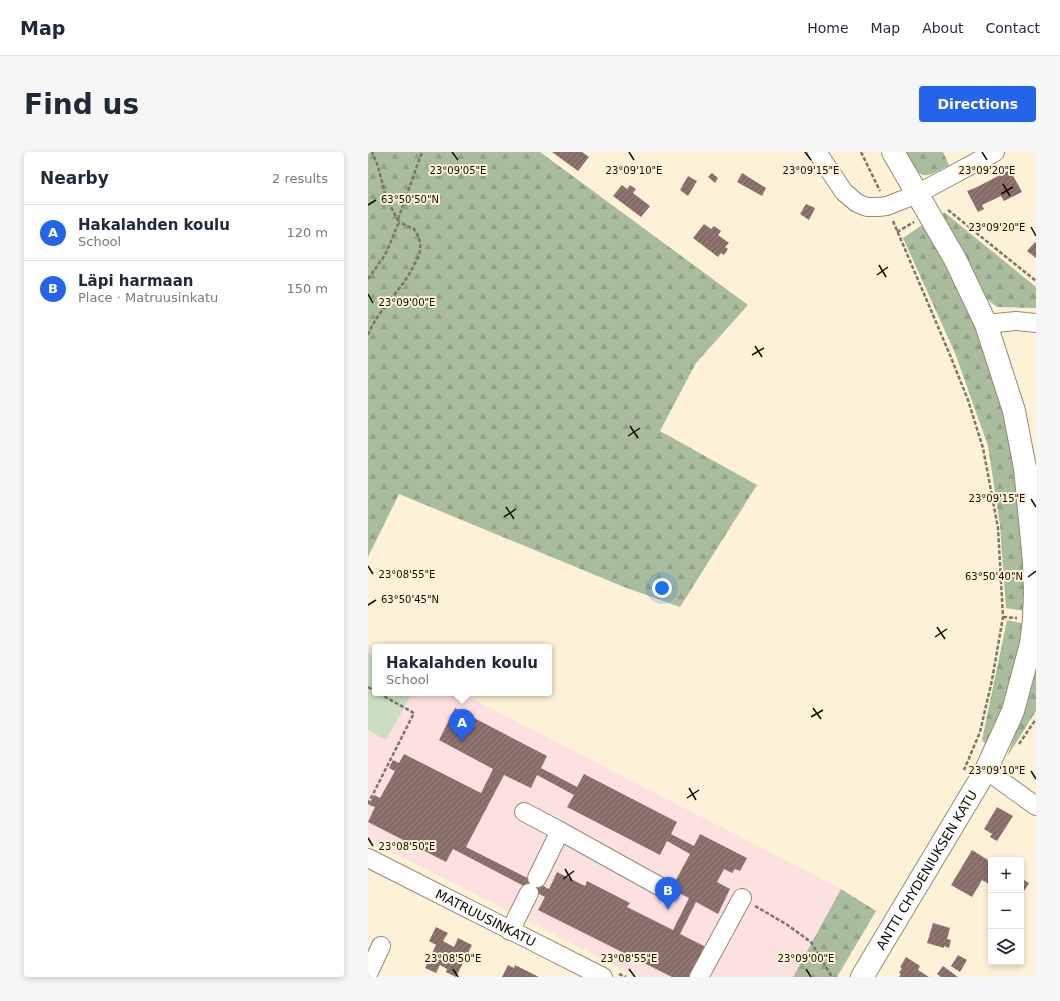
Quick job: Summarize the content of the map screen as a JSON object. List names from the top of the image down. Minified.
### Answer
{"streets":{"main road":["ANTTI CHYDENIUKSEN KATU"],"street":["MATRUUSINKATU"]},"page":{"header":"Map","nav":["Home","Map","About","Contact"],"buttons":"Directions","title":"Find us","heading":["Nearby","2 results"],"list":[{"mark":"A","name":"Hakalahden koulu","note":"School","value":"120 m"},{"mark":"B","name":"Läpi harmaan","note":"Place · Matruusinkatu","value":"150 m"}],"popup":["Hakalahden koulu","School"],"pins":["A","B"],"map_buttons":["+","−"]},"coordinates":["23°09'20\"E","23°09'05\"E","23°09'10\"E","23°09'15\"E","63°50'50\"N","23°09'00\"E","23°08'55\"E","63°50'40\"N","63°50'45\"N","23°08'50\"E"]}
